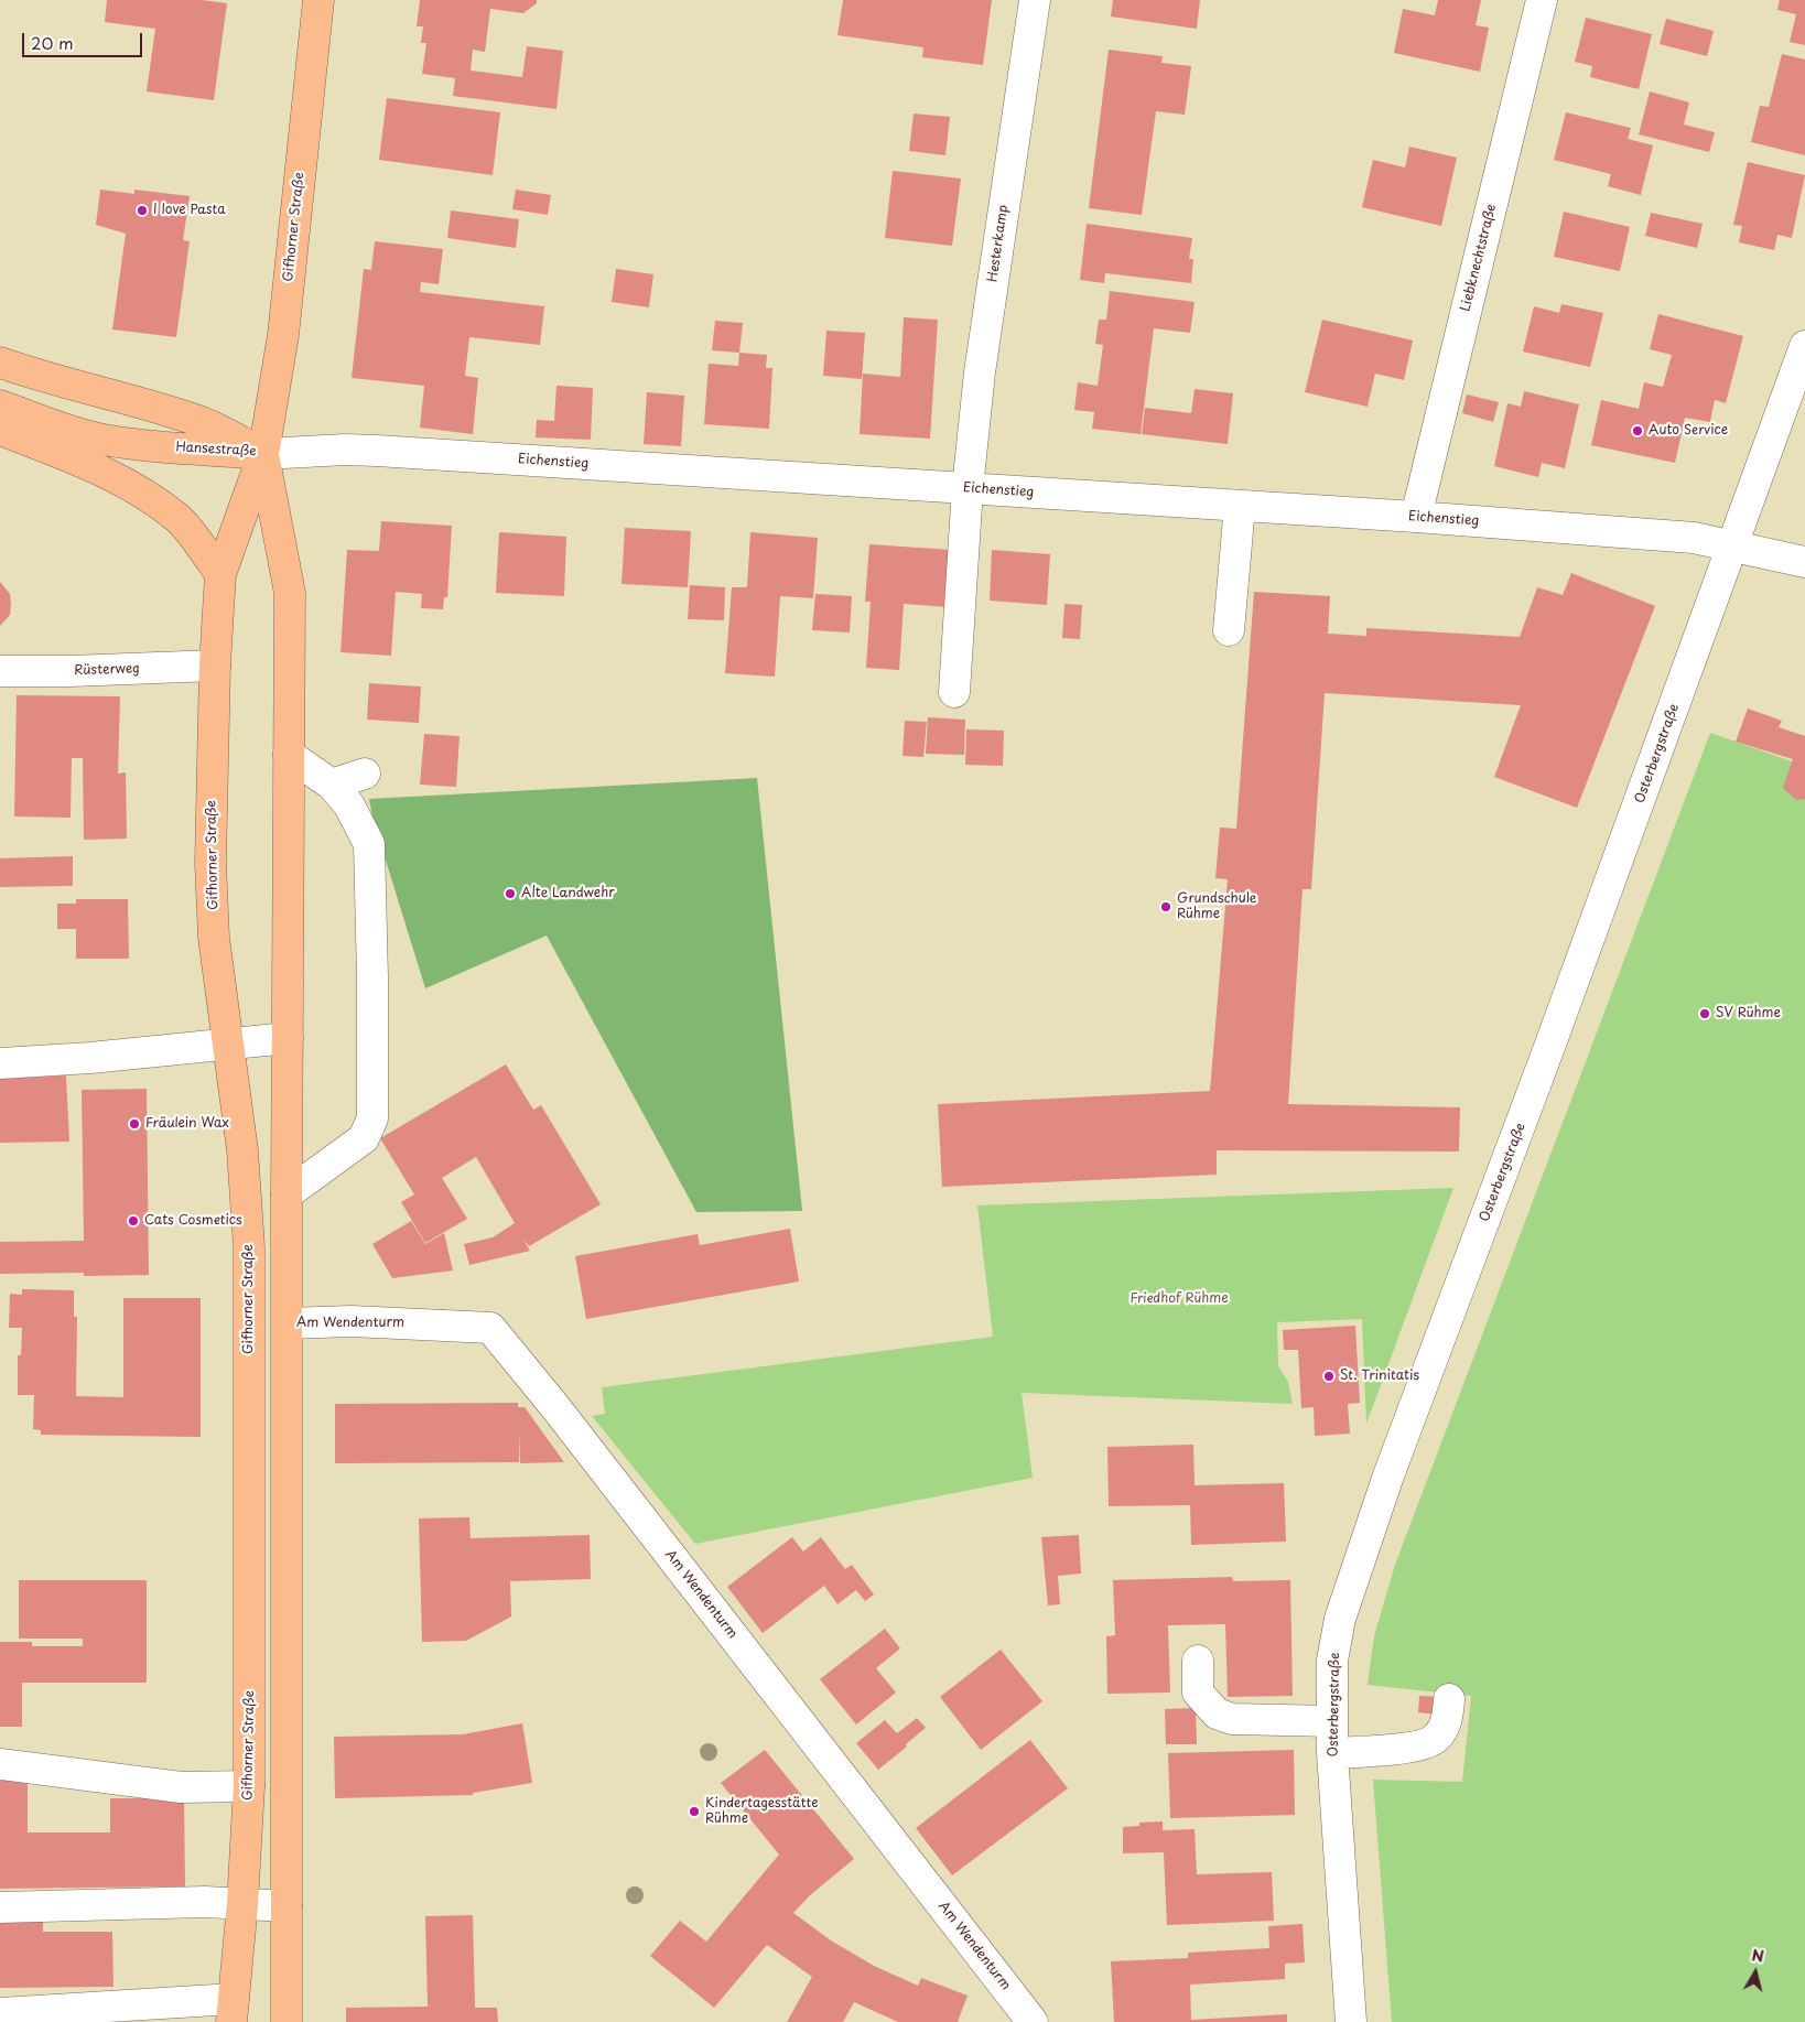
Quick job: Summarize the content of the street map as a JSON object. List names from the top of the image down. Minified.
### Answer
{"streets":{"main road":["Gifhorner Straße","Hansestraße"],"street":["Hesterkamp","Liebknechtstraße","Eichenstieg","Rüsterweg","Osterbergstraße","Am Wendenturm"]},"crossings":[["Gifhorner Straße","Hansestraße"],["Gifhorner Straße","Eichenstieg"],["Gifhorner Straße","Rüsterweg"],["Gifhorner Straße","Am Wendenturm"],["Hesterkamp","Eichenstieg"],["Liebknechtstraße","Eichenstieg"],["Hansestraße","Eichenstieg"],["Eichenstieg","Osterbergstraße"]],"parks":["Friedhof Rühme"],"places":["I love Pasta","Auto Service","Alte Landwehr","Grundschule Rühme","SV Rühme","Fräulein Wax","Cats Cosmetics","St. Trinitatis","Kindertagesstätte Rühme"],"scale_bar":"20 m","north":"top"}
